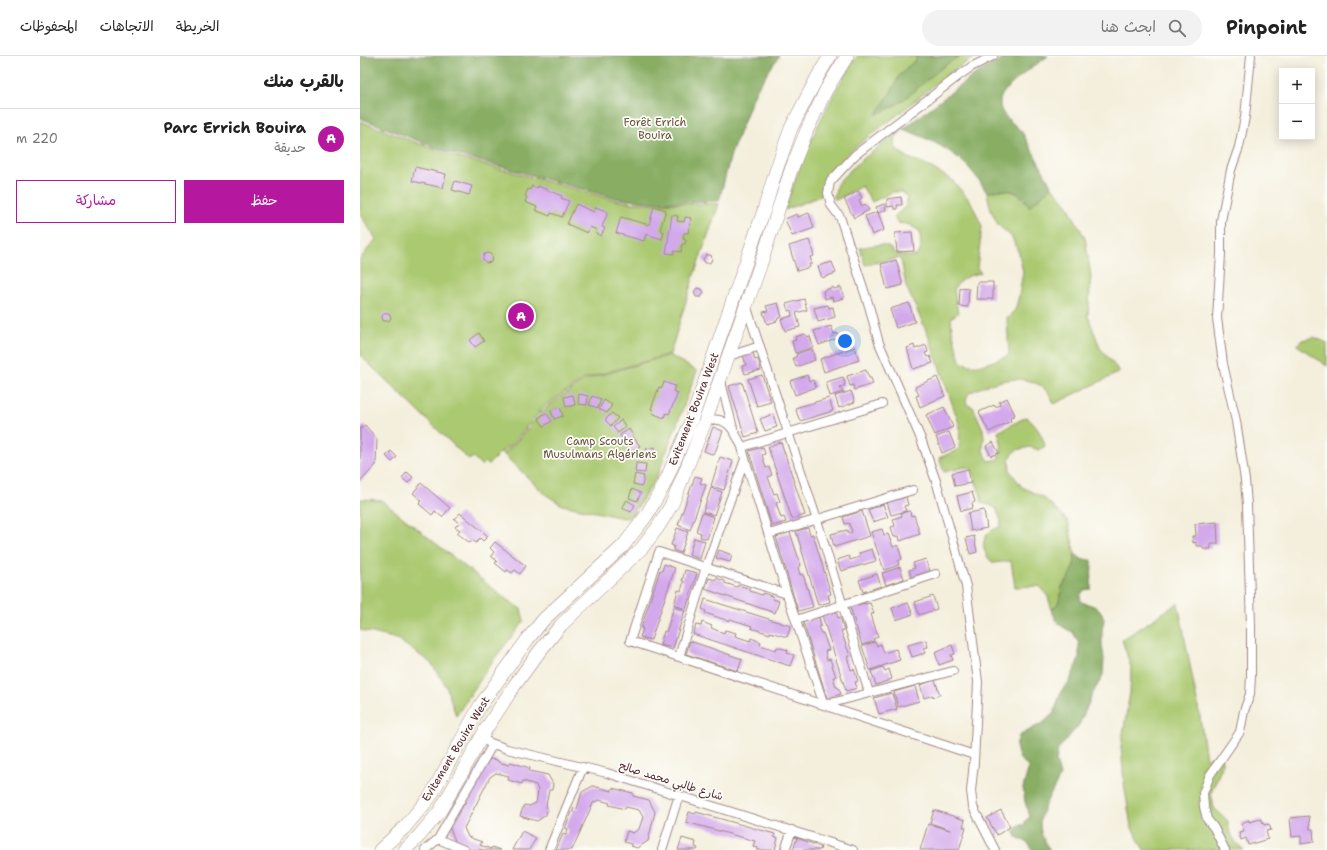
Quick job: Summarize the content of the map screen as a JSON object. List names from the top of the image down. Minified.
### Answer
{"streets":{"highway":["Evitement Bouira West"],"street":["شارع طالبي محمد صالح"]},"crossings":[["Evitement Bouira West","شارع طالبي محمد صالح"]],"parks":["Forêt Errich Bouira","Camp Scouts Musulmans Algériens"],"page":{"header":"Pinpoint","search":"ابحث هنا","nav":["الخريطة","الاتجاهات","المحفوظات"],"heading":"بالقرب منك","map_buttons":["+","−"],"list":[{"mark":"A","name":"Parc Errich Bouira","note":"حديقة","value":"220 m"}],"buttons":["حفظ","مشاركة"],"pins":"A"}}
